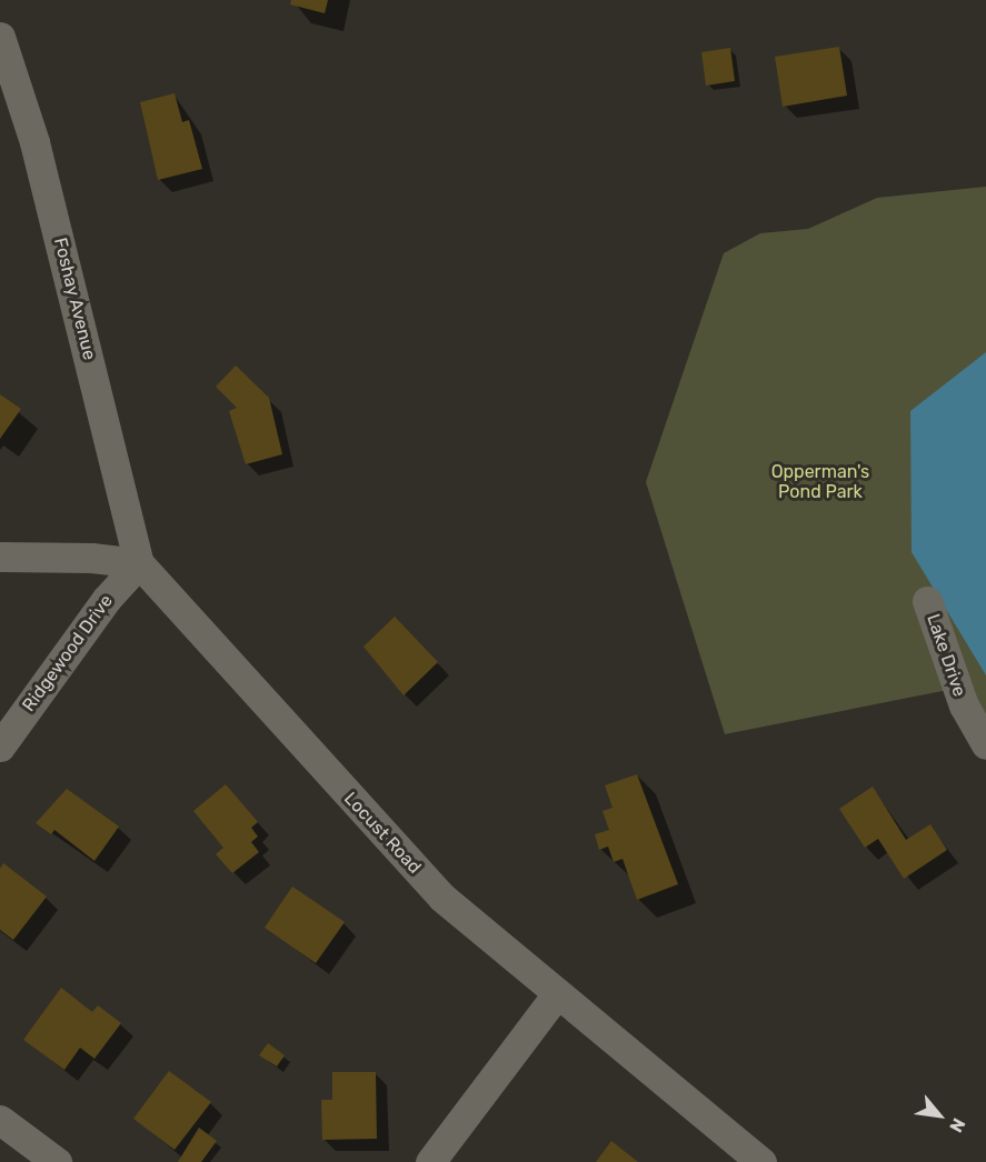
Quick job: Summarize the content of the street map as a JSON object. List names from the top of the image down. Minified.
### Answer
{"streets":{"street":["Foshay Avenue","Ridgewood Drive","Lake Drive","Locust Road"]},"crossings":[["Foshay Avenue","Ridgewood Drive"],["Foshay Avenue","Locust Road"],["Ridgewood Drive","Locust Road"]],"parks":["Opperman's Pond Park"],"north":"bottom right"}
